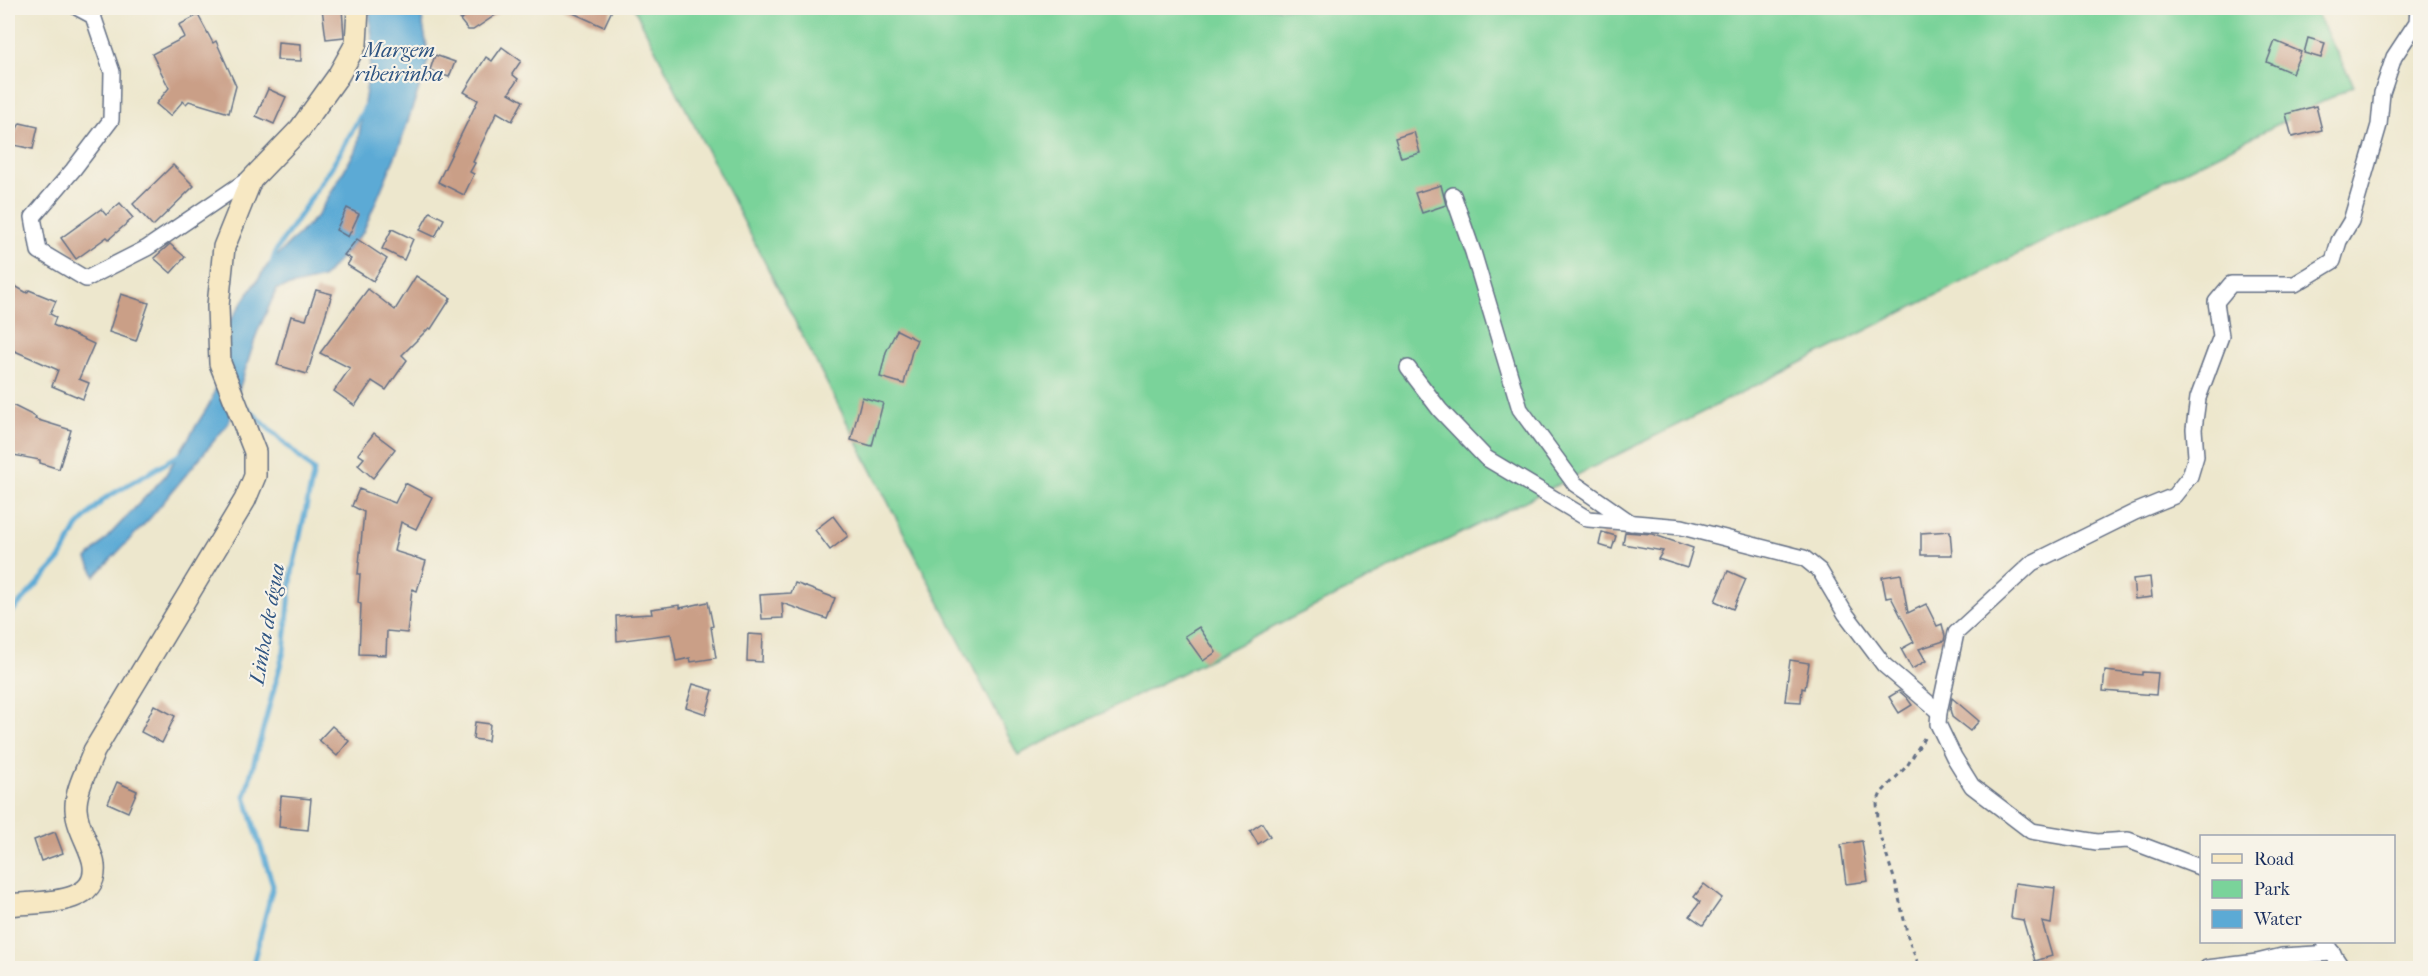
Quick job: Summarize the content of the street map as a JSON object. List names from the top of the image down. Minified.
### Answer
{"water":["Margem ribeirinha","Linha de água"],"legend":["Road","Park","Water"]}
